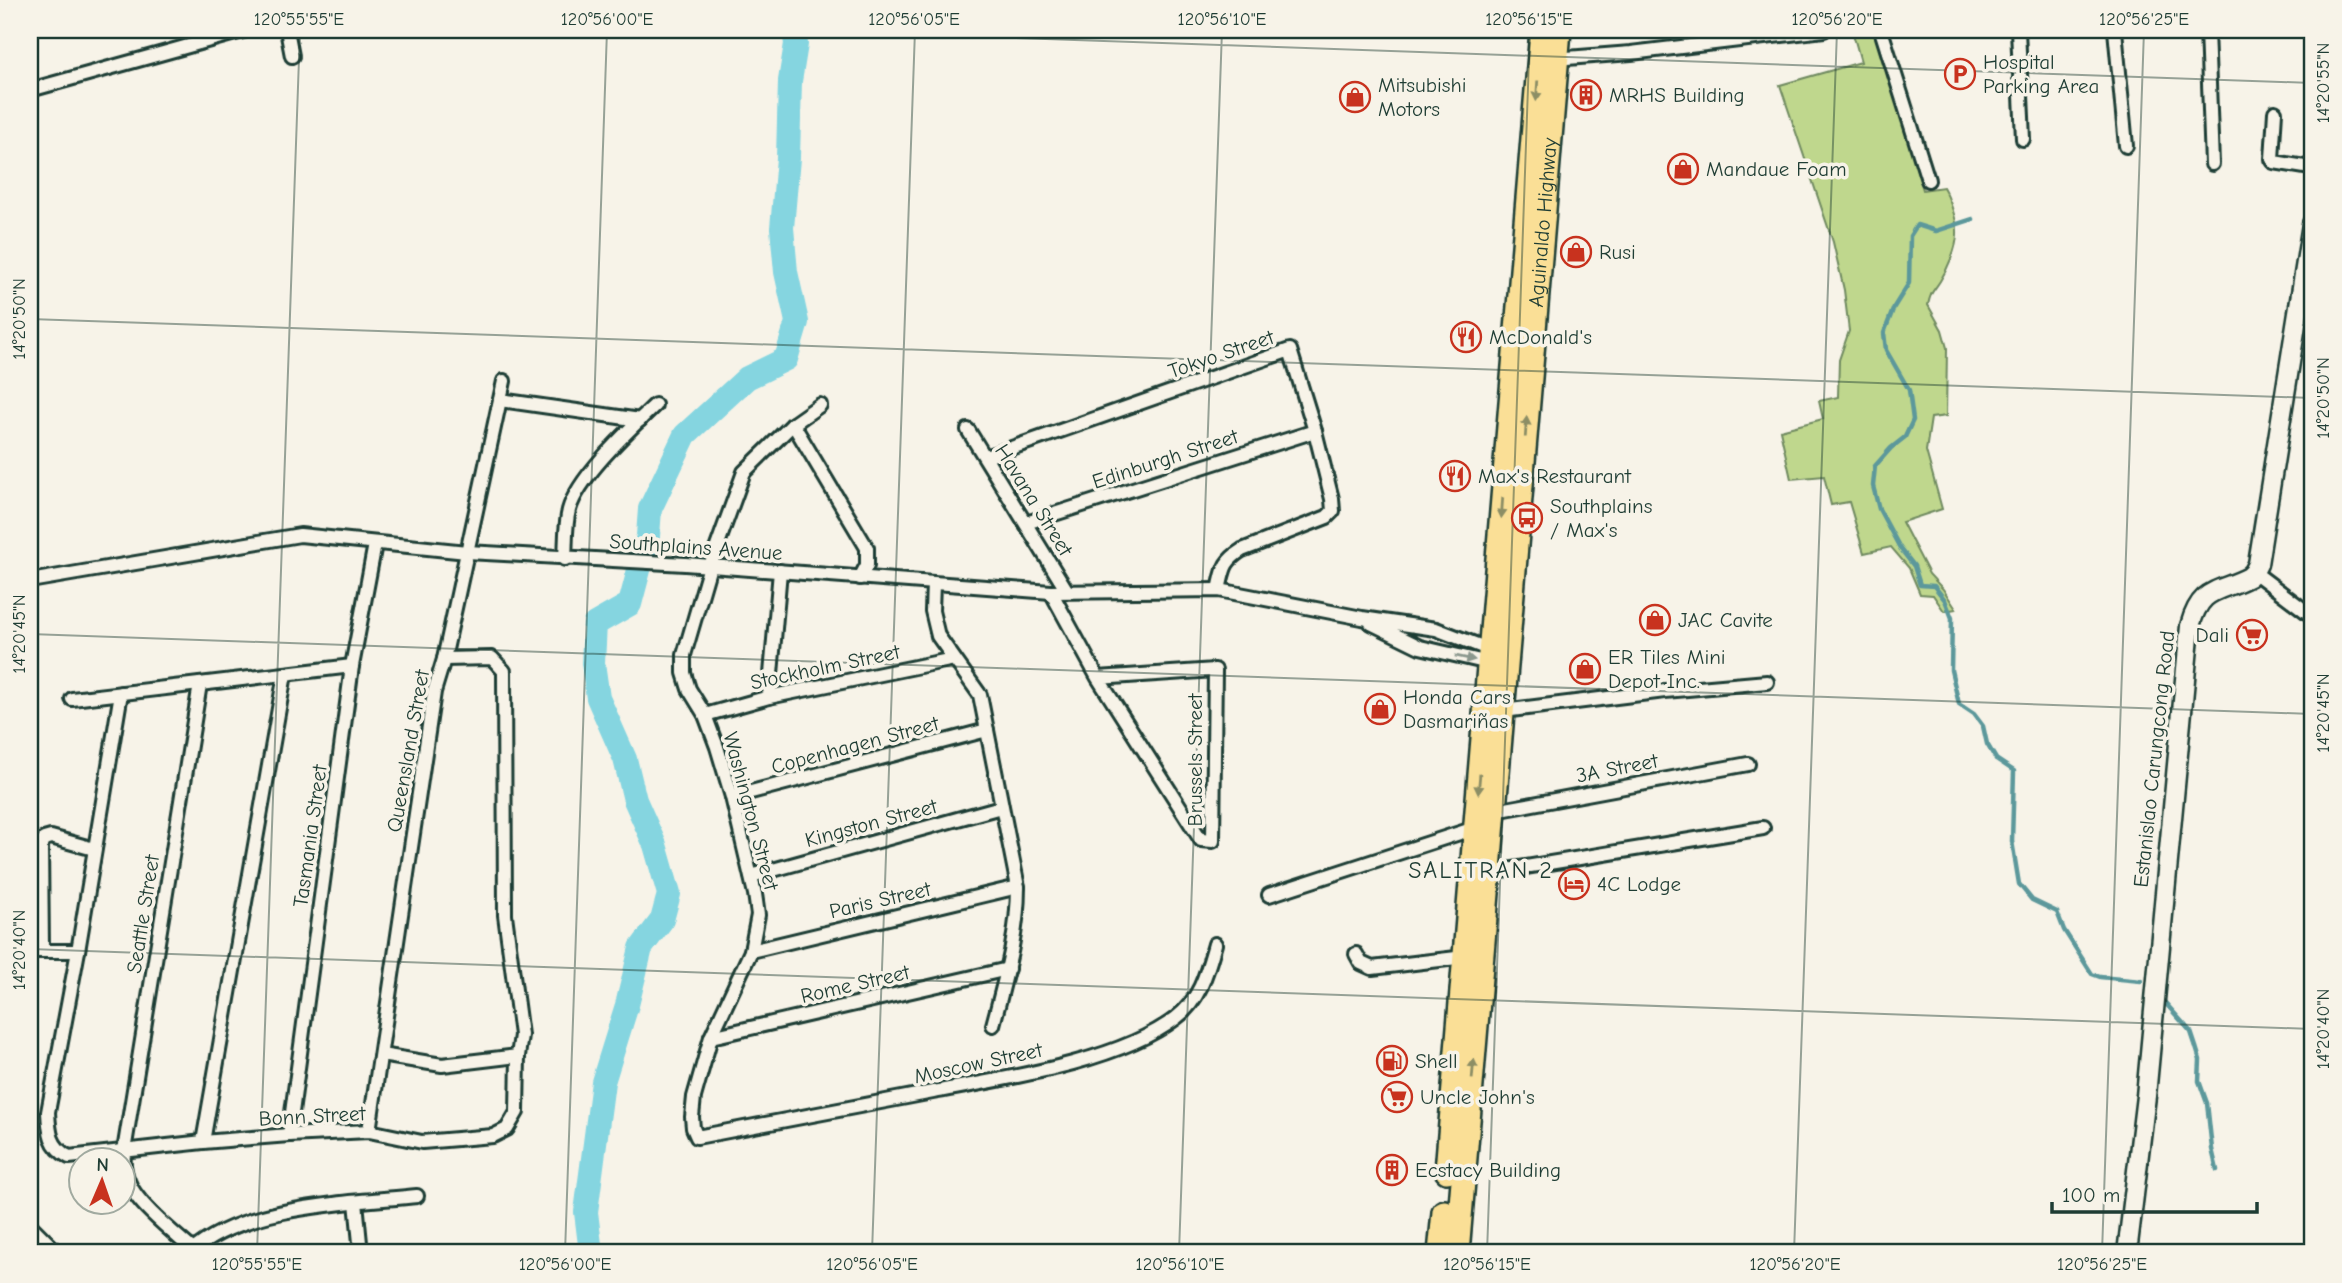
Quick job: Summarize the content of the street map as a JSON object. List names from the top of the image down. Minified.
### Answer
{"streets":{"highway":["Aguinaldo Highway"],"street":["Tokyo Street","Edinburgh Street","Havana Street","Southplains Avenue","Stockholm Street","Copenhagen Street","Queensland Street","Estanislao Carungcong Road","Brussels Street","3A Street","Washington Street","Kingston Street","Tasmania Street","Paris Street","Seattle Street","Rome Street","Moscow Street","Bonn Street"]},"crossings":[["Aguinaldo Highway","Southplains Avenue"],["Aguinaldo Highway","3A Street"],["Tokyo Street","Edinburgh Street"],["Tokyo Street","Havana Street"],["Tokyo Street","Southplains Avenue"],["Edinburgh Street","Havana Street"],["Havana Street","Southplains Avenue"],["Southplains Avenue","Queensland Street"],["Southplains Avenue","Washington Street"],["Southplains Avenue","Tasmania Street"],["Stockholm Street","Washington Street"],["Copenhagen Street","Washington Street"],["Queensland Street","Bonn Street"],["Washington Street","Kingston Street"],["Washington Street","Paris Street"],["Washington Street","Rome Street"],["Washington Street","Moscow Street"],["Tasmania Street","Bonn Street"]],"districts":["SALITRAN 2"],"places":{"parking":["Hospital Parking Area"],"building":["MRHS Building","Ecstacy Building"],"shop":["Mitsubishi Motors","Mandaue Foam","Rusi","JAC Cavite","ER Tiles Mini Depot Inc.","Honda Cars Dasmariñas"],"restaurant":["McDonald's","Max's Restaurant"],"bus stop":["Southplains / Max's"],"supermarket":["Dali","Uncle John's"],"hotel":["4C Lodge"],"fuel station":["Shell"]},"scale_bar":"100 m","north":"top","coordinates":["120°55'55\"E","120°56'00\"E","120°56'05\"E","120°56'10\"E","120°56'15\"E","120°56'20\"E","120°56'25\"E","14°20'55\"N","14°20'50\"N","14°20'45\"N","14°20'40\"N"]}
